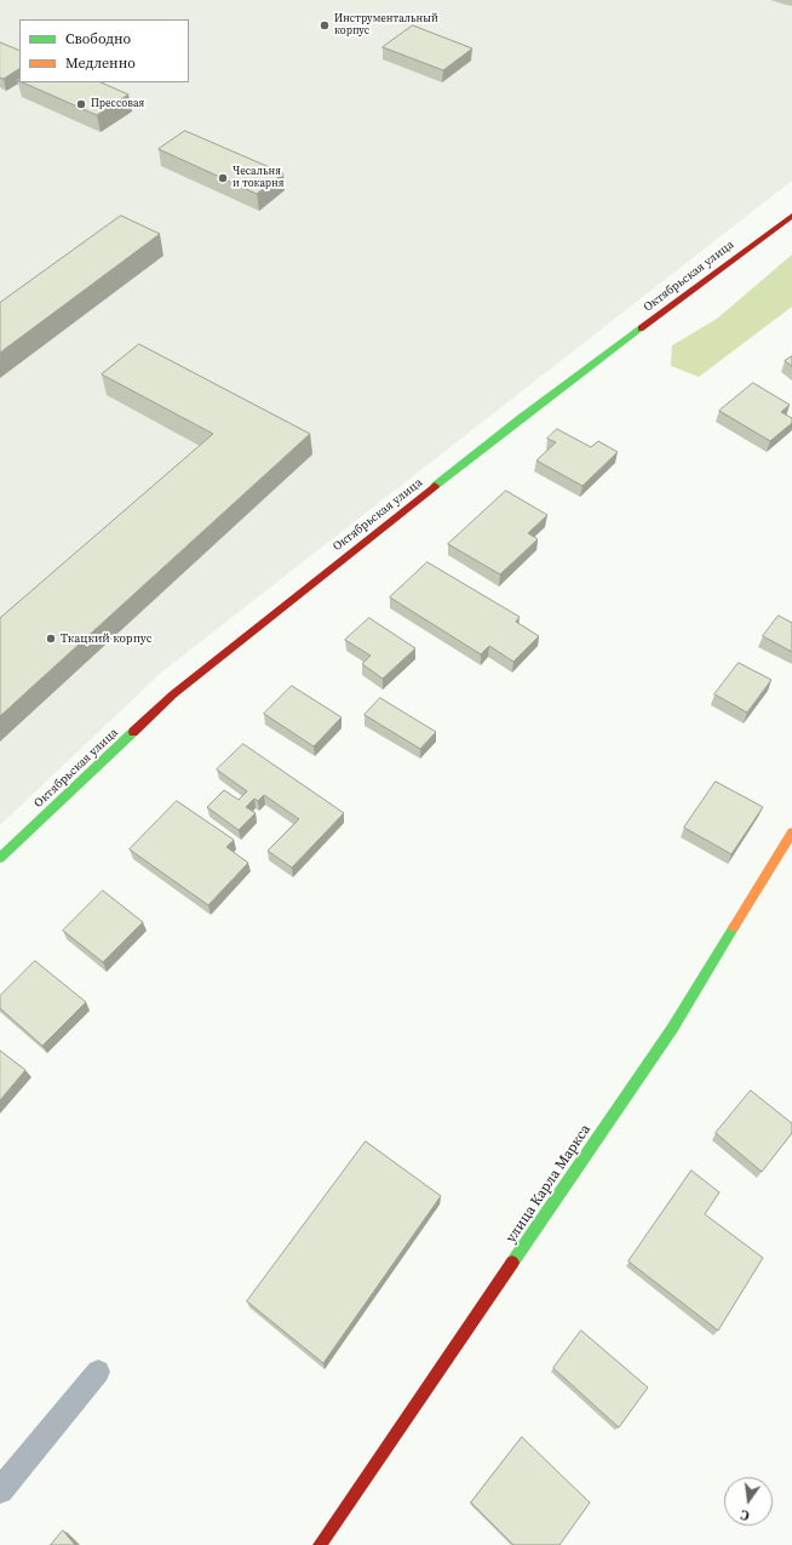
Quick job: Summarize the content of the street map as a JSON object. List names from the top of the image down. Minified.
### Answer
{"streets":{"street":["Октябрьская улица","улица Карла Маркса"]},"places":["Инструментальный корпус","Прессовая","Чесальня и токарня","Ткацкий корпус"],"legend":["Свободно","Медленно"],"north":"bottom"}
